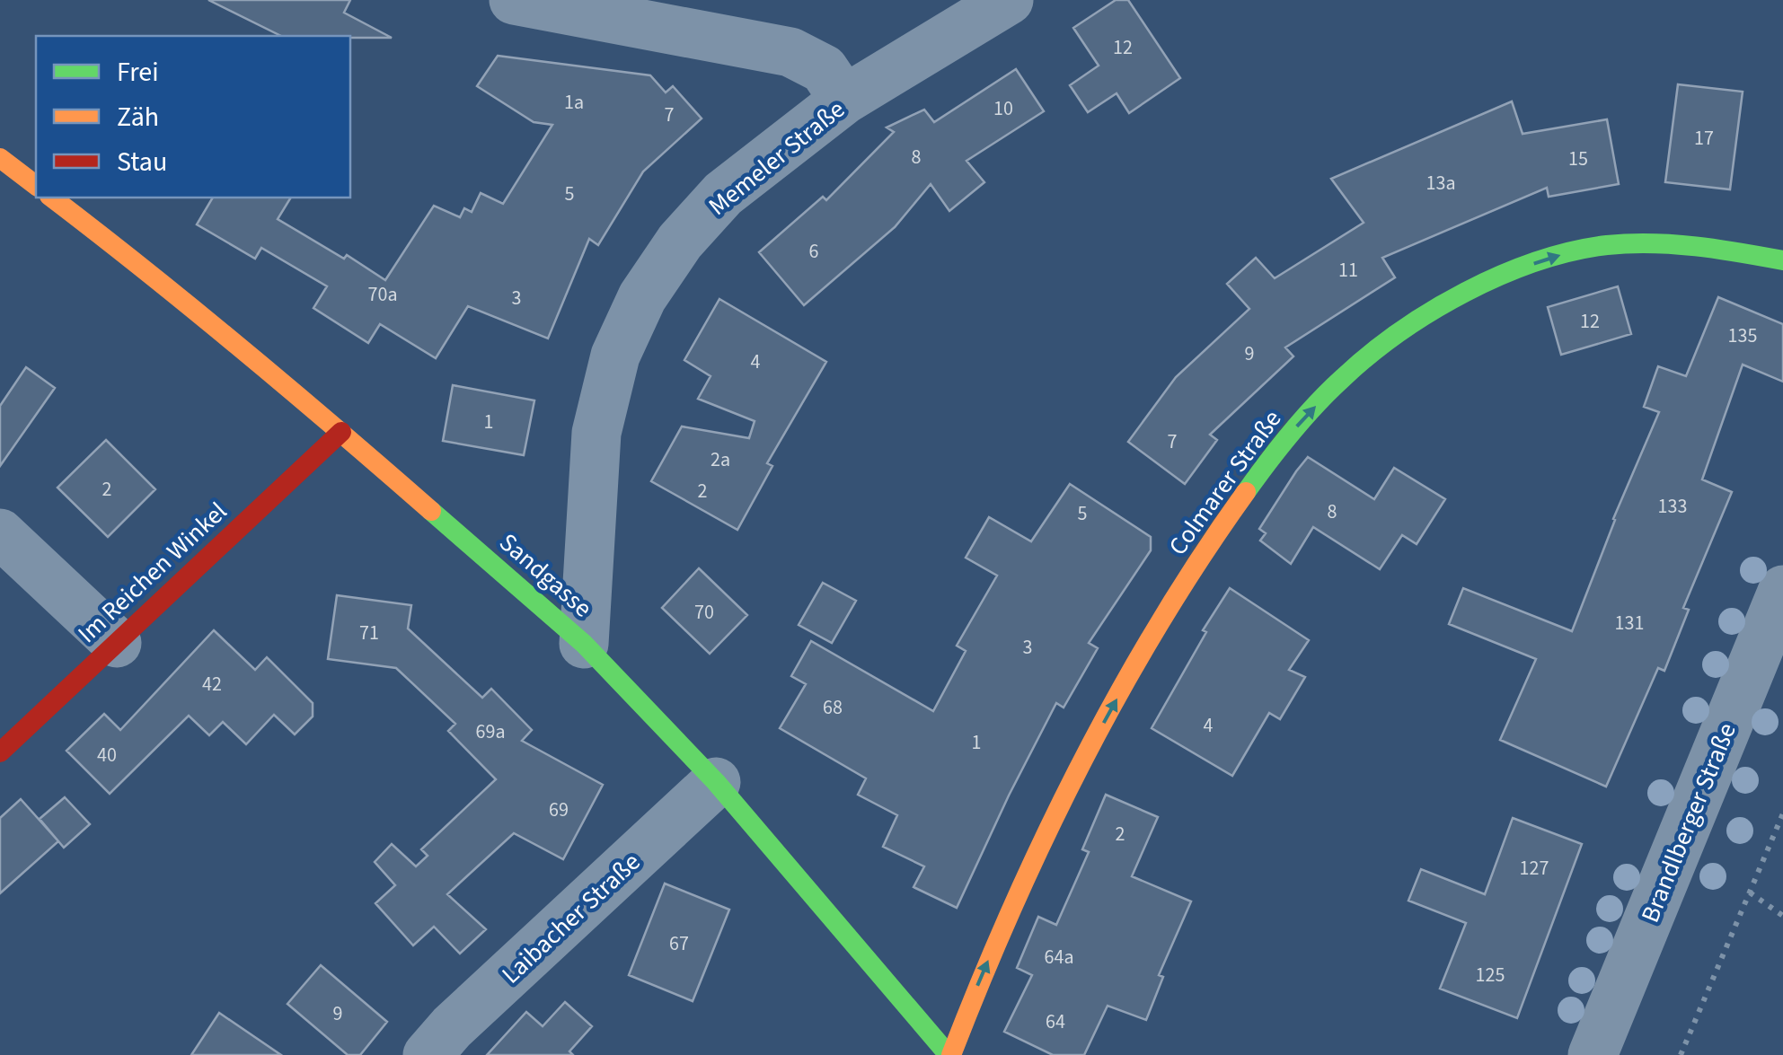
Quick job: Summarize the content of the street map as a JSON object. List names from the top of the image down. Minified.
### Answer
{"streets":{"street":["Memeler Straße","Colmarer Straße","Im Reichen Winkel","Sandgasse","Brandlberger Straße","Laibacher Straße"]},"crossings":[["Memeler Straße","Sandgasse"],["Colmarer Straße","Sandgasse"],["Im Reichen Winkel","Sandgasse"],["Sandgasse","Laibacher Straße"]],"one_way":["Colmarer Straße"],"house_numbers":["12","1a","10","7","17","8","15","13a","5","6","11","70a","3","12","135","9","4","1","7","2a","2","2","133","8","5","70","131","71","3","42","68","4","69a","1","40","69","2","127","67","64a","125","9","64"],"legend":["Frei","Zäh","Stau"]}
